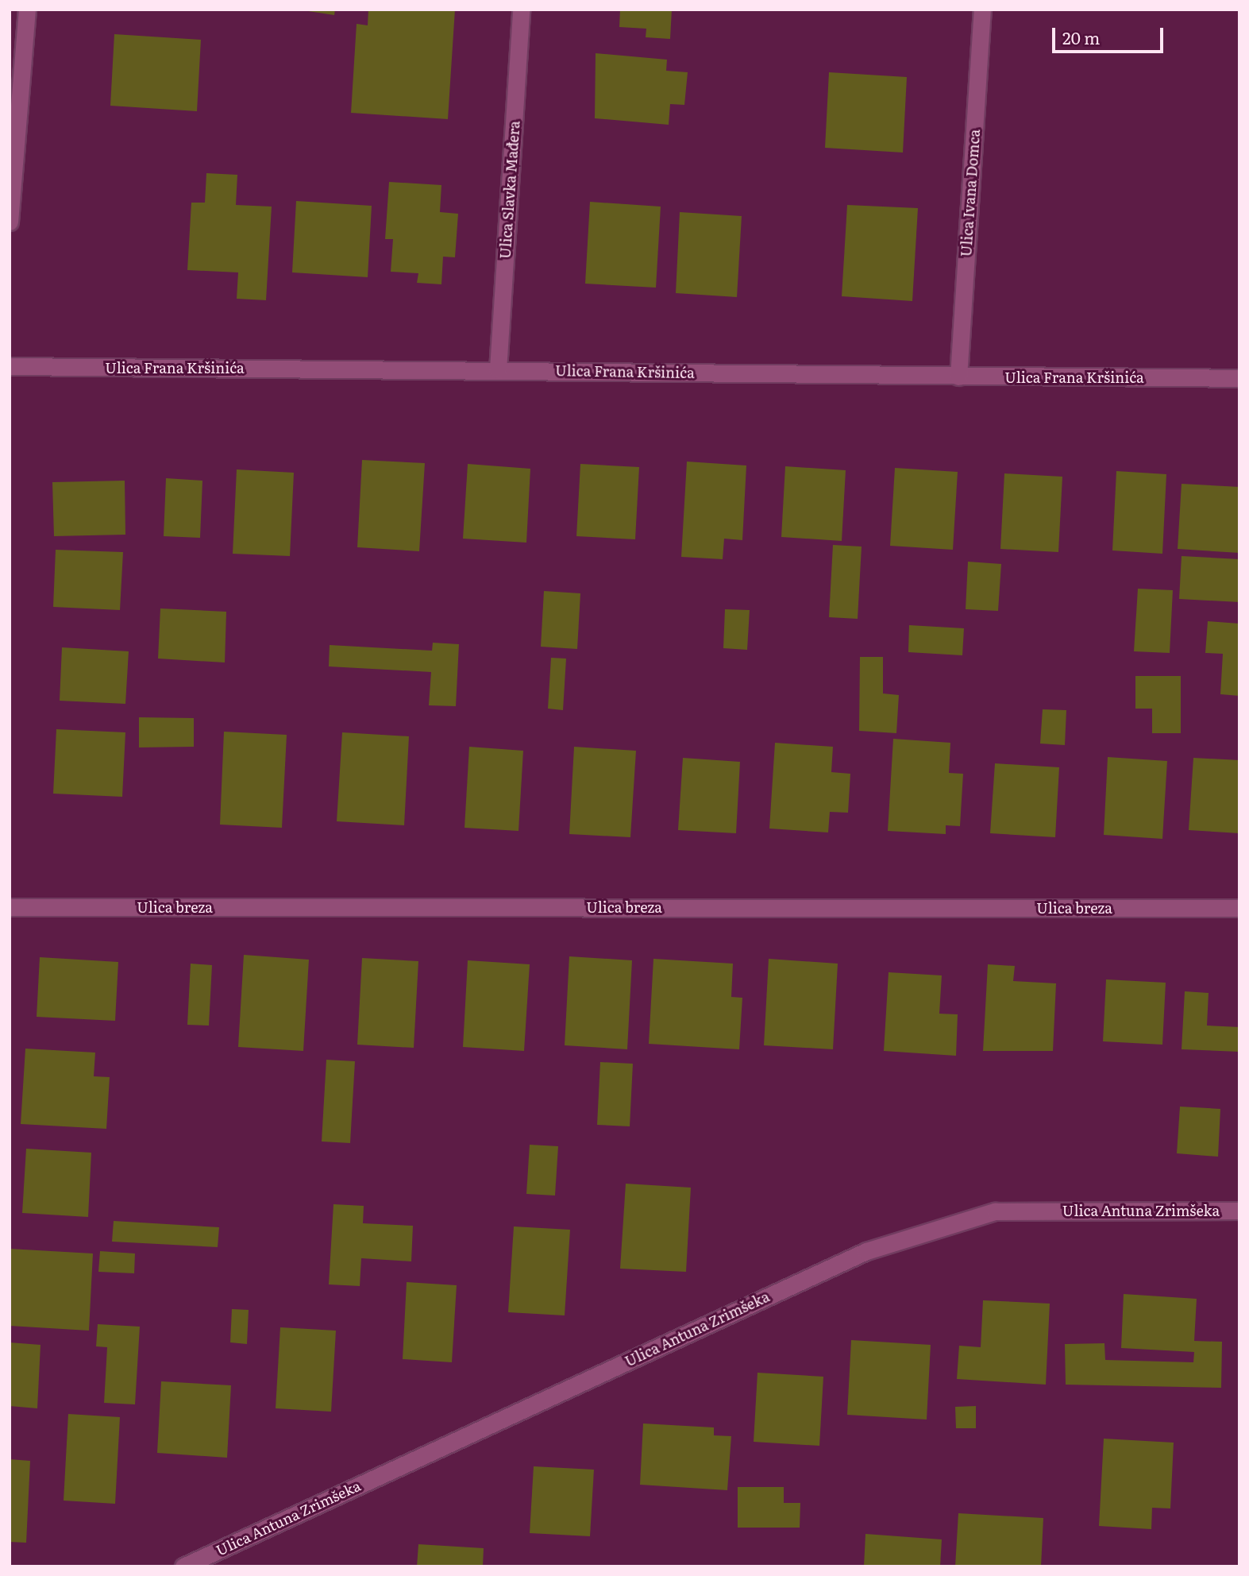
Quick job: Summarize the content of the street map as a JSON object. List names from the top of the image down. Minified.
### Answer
{"streets":{"street":["Ulica Slavka Mađera","Ulica Ivana Domca","Ulica Frana Kršinića","Ulica breza","Ulica Antuna Zrimšeka"]},"crossings":[["Ulica Slavka Mađera","Ulica Frana Kršinića"],["Ulica Ivana Domca","Ulica Frana Kršinića"]],"scale_bar":"20 m"}
